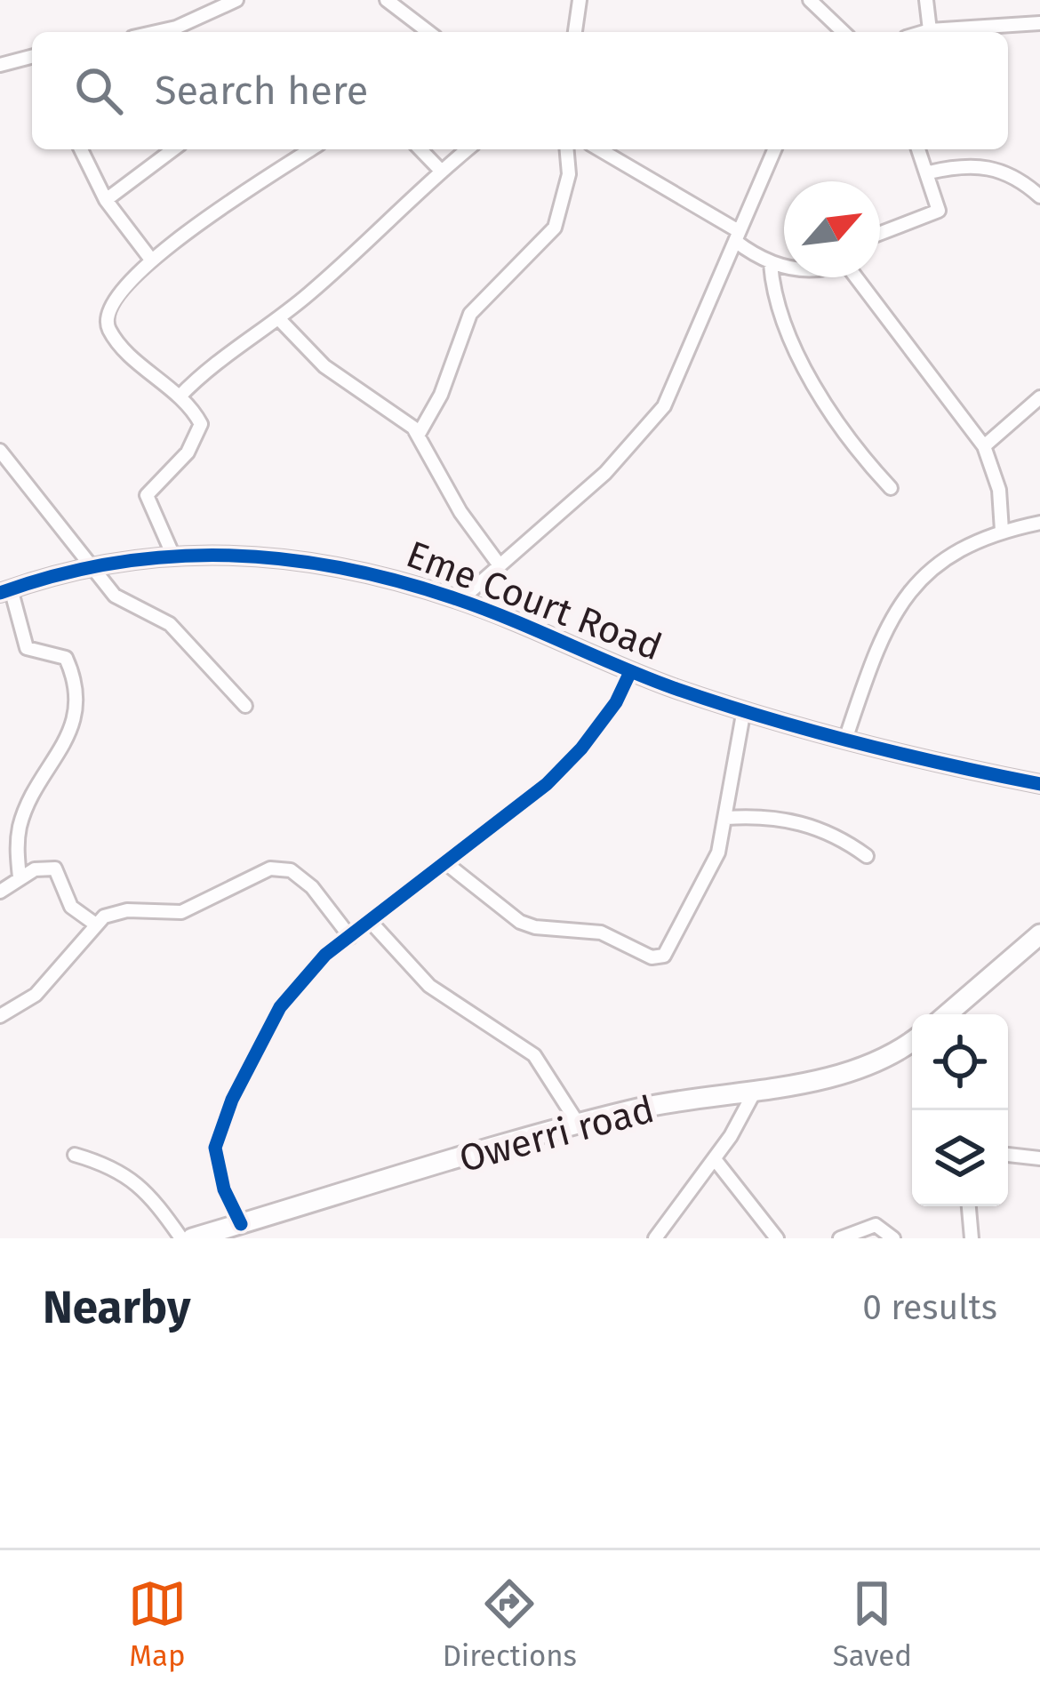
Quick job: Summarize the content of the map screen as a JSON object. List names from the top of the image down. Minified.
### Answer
{"streets":{"main road":["Owerri road"],"street":["Eme Court Road"]},"north":"top right","page":{"search":"Search here","heading":["Nearby","0 results"],"nav":["Map","Directions","Saved"]}}
